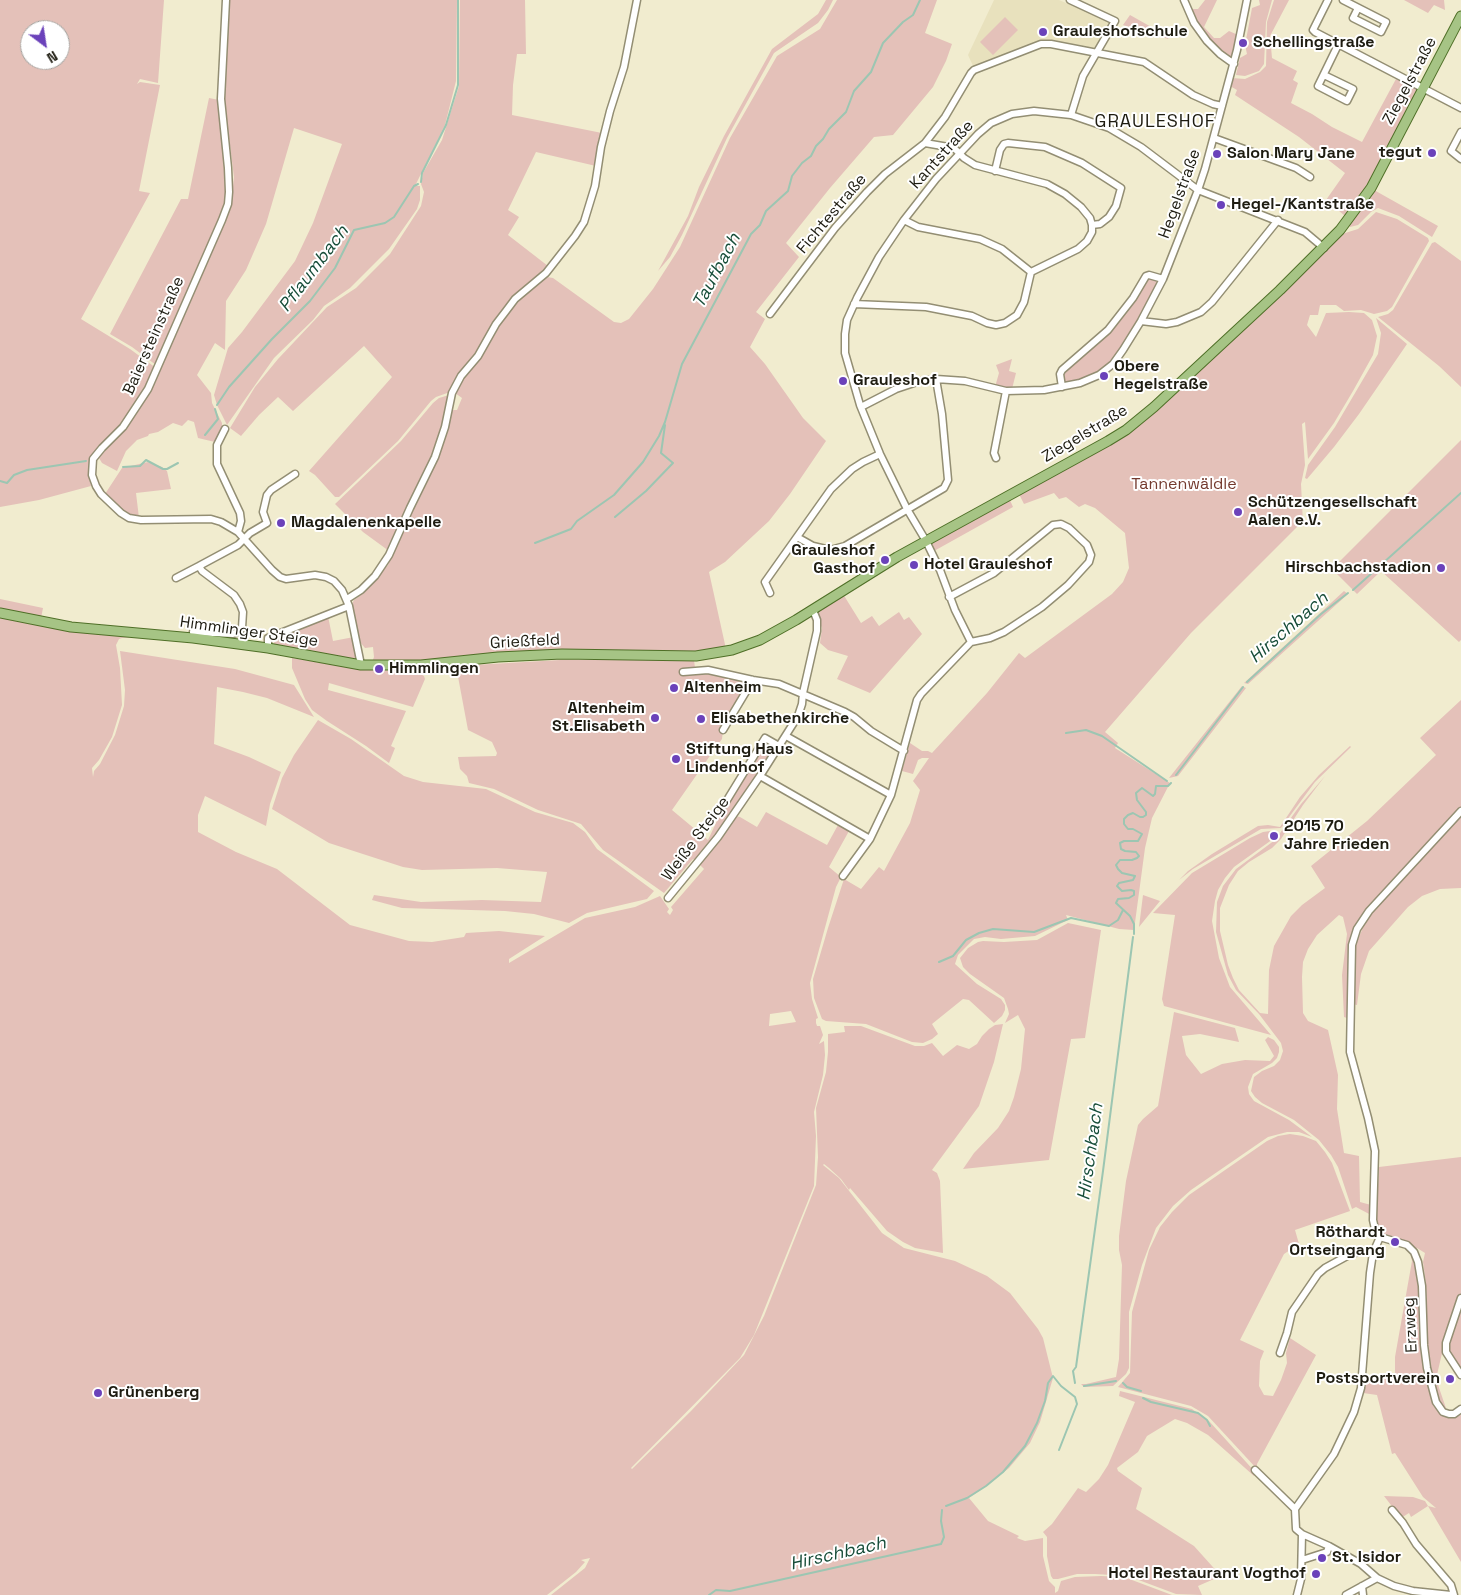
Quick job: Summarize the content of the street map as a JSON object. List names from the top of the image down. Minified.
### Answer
{"streets":{"main road":["Ziegelstraße","Himmlinger Steige","Grießfeld"],"street":["Kantstraße","Hegelstraße","Fichtestraße","Baiersteinstraße","Weiße Steige","Erzweg"]},"crossings":[["Ziegelstraße","Kantstraße"],["Ziegelstraße","Grießfeld"],["Ziegelstraße","Weiße Steige"],["Kantstraße","Hegelstraße"],["Baiersteinstraße","Himmlinger Steige"],["Himmlinger Steige","Grießfeld"]],"districts":["GRAULESHOF"],"water":["Pflaumbach","Taufbach","Hirschbach"],"parks":["Tannenwäldle"],"places":["Grauleshofschule","Schellingstraße","tegut","Salon Mary Jane","Hegel-/Kantstraße","Obere Hegelstraße","Grauleshof","Schützengesellschaft Aalen e.V.","Magdalenenkapelle","Grauleshof Gasthof","Hotel Grauleshof","Hirschbachstadion","Himmlingen","Altenheim","Altenheim St.Elisabeth","Elisabethenkirche","Stiftung Haus Lindenhof","2015 70 Jahre Frieden","Röthardt Ortseingang","Postsportverein","Grünenberg","St. Isidor","Hotel Restaurant Vogthof"],"north":"bottom right"}
